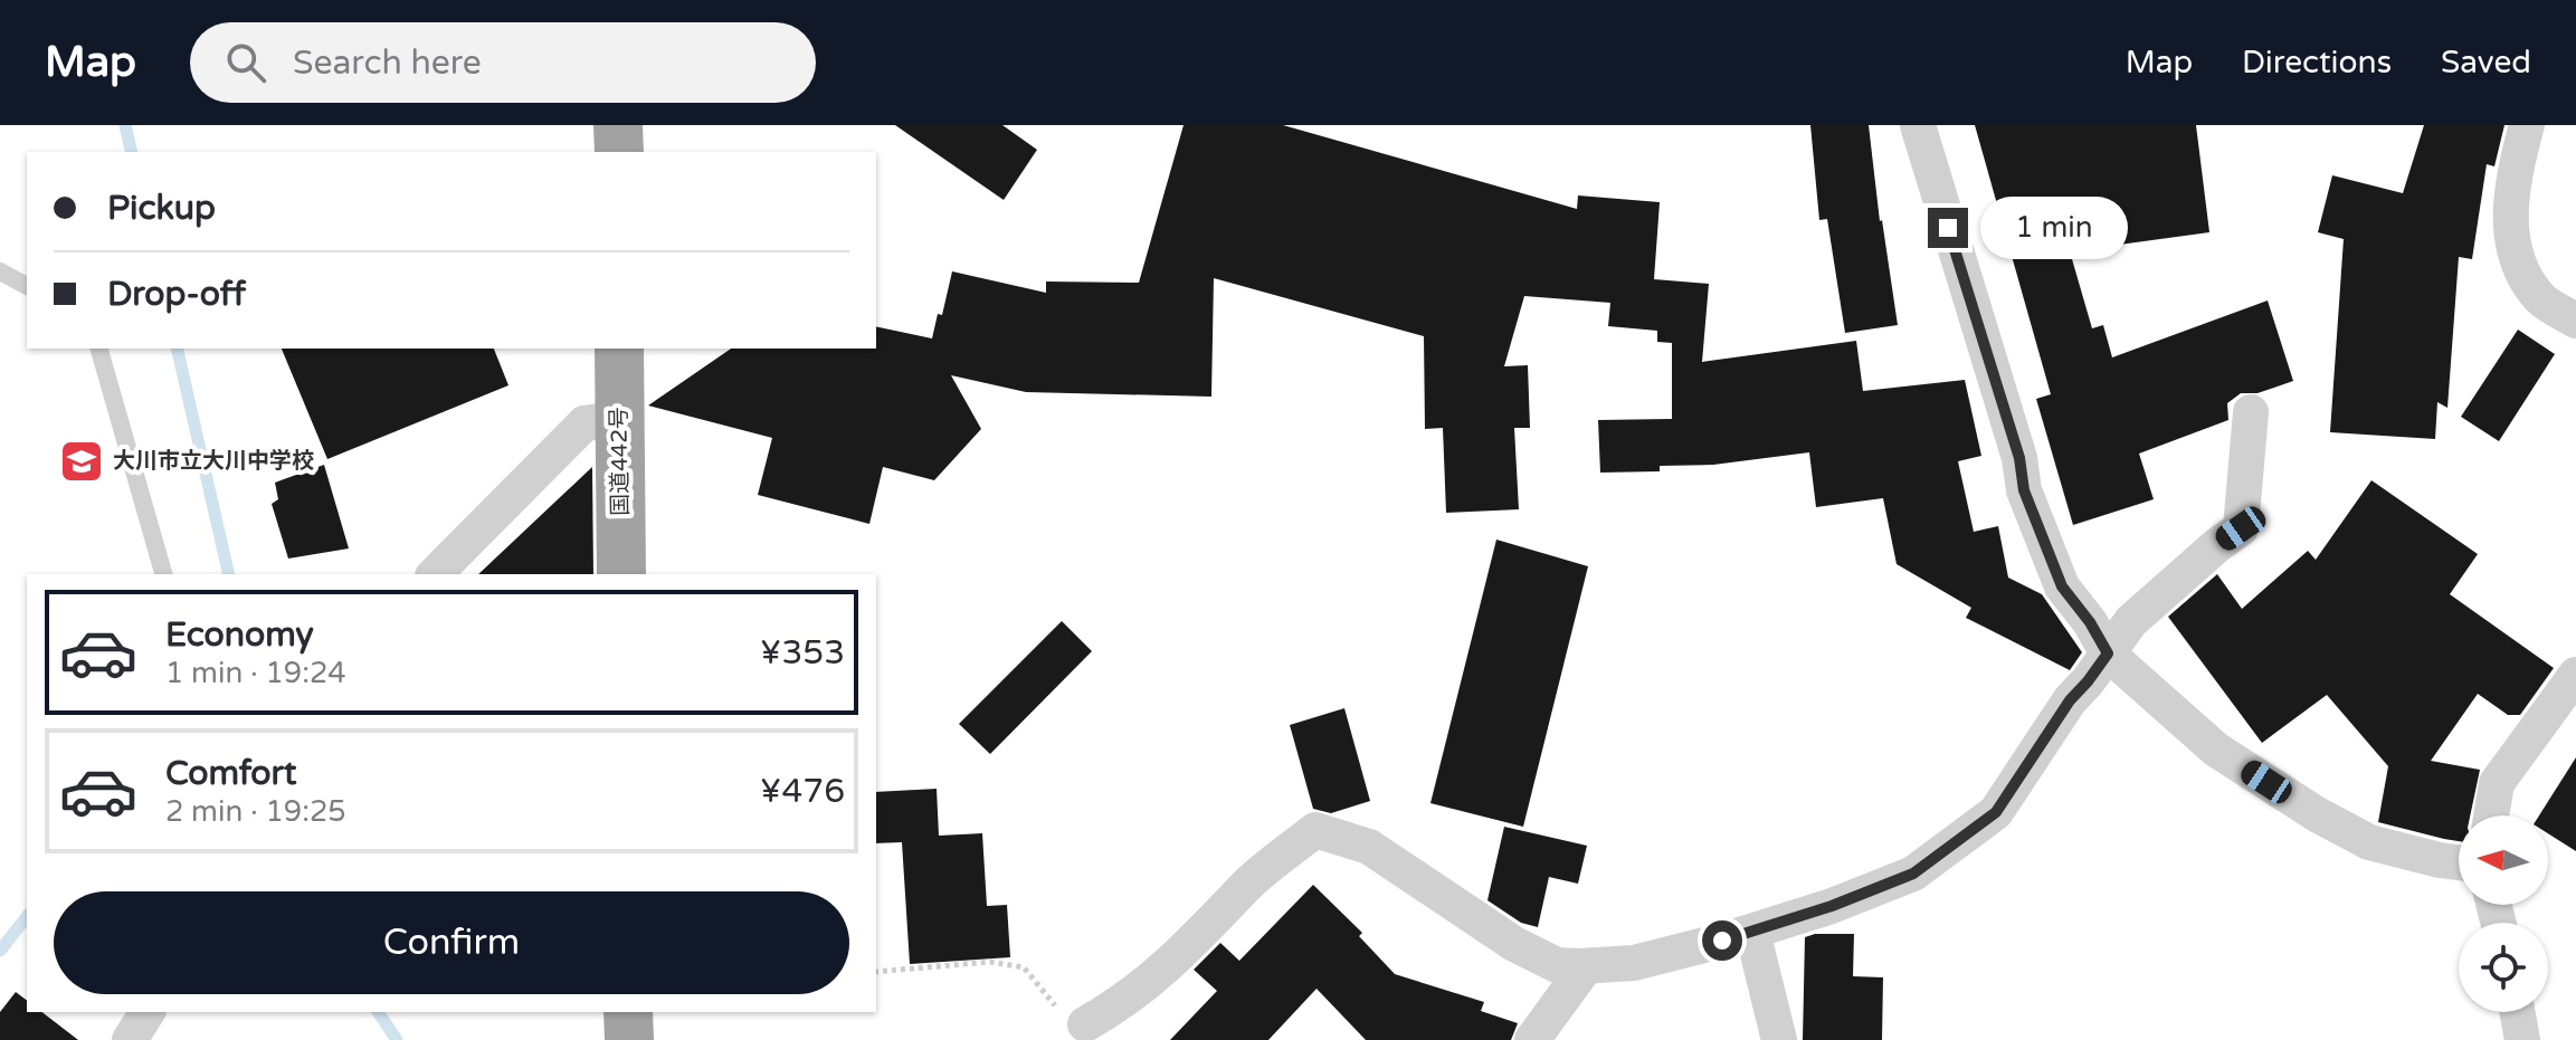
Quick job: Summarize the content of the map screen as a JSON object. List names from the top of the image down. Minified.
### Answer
{"streets":{"highway":["国道442号"]},"places":{"school or university":["大川市立大川中学校"]},"north":"left","page":{"header":"Map","search":"Search here","nav":["Map","Directions","Saved"],"banner":["Pickup","Drop-off"],"bubble":"1 min","list":[{"name":"Economy","note":"1 min · 19:24","value":"¥353"},{"name":"Comfort","note":"2 min · 19:25","value":"¥476"}],"buttons":"Confirm"}}
